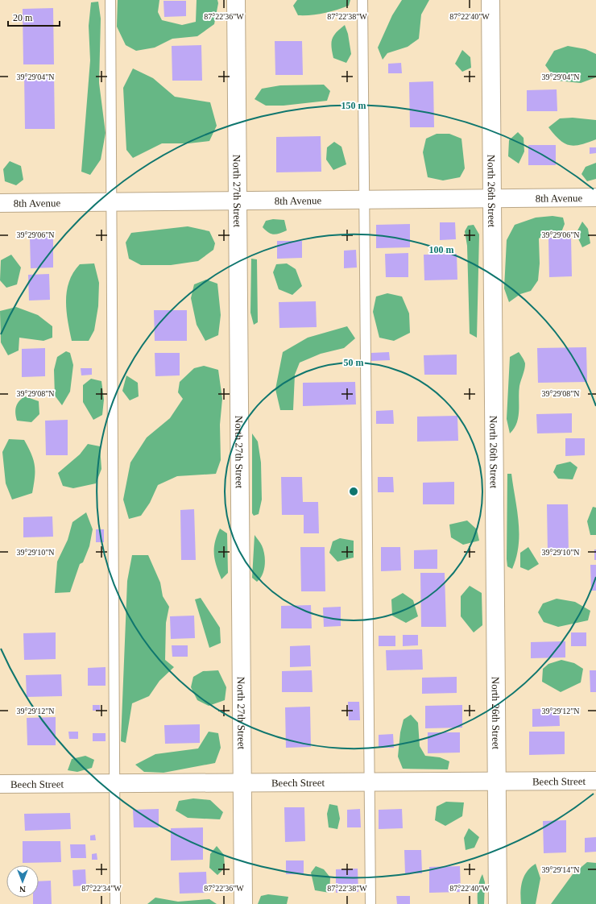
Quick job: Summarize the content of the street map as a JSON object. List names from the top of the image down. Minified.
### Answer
{"streets":{"street":["North 27th Street","North 26th Street","8th Avenue","Beech Street"]},"crossings":[["North 27th Street","8th Avenue"],["North 27th Street","Beech Street"],["North 26th Street","8th Avenue"],["North 26th Street","Beech Street"]],"scale_bar":"20 m","north":"bottom","coordinates":["87°22'36\"W","87°22'38\"W","87°22'40\"W","39°29'04\"N","39°29'06\"N","39°29'08\"N","39°29'10\"N","39°29'12\"N","39°29'14\"N","87°22'34\"W"],"rings":["150 m","100 m","50 m"]}
